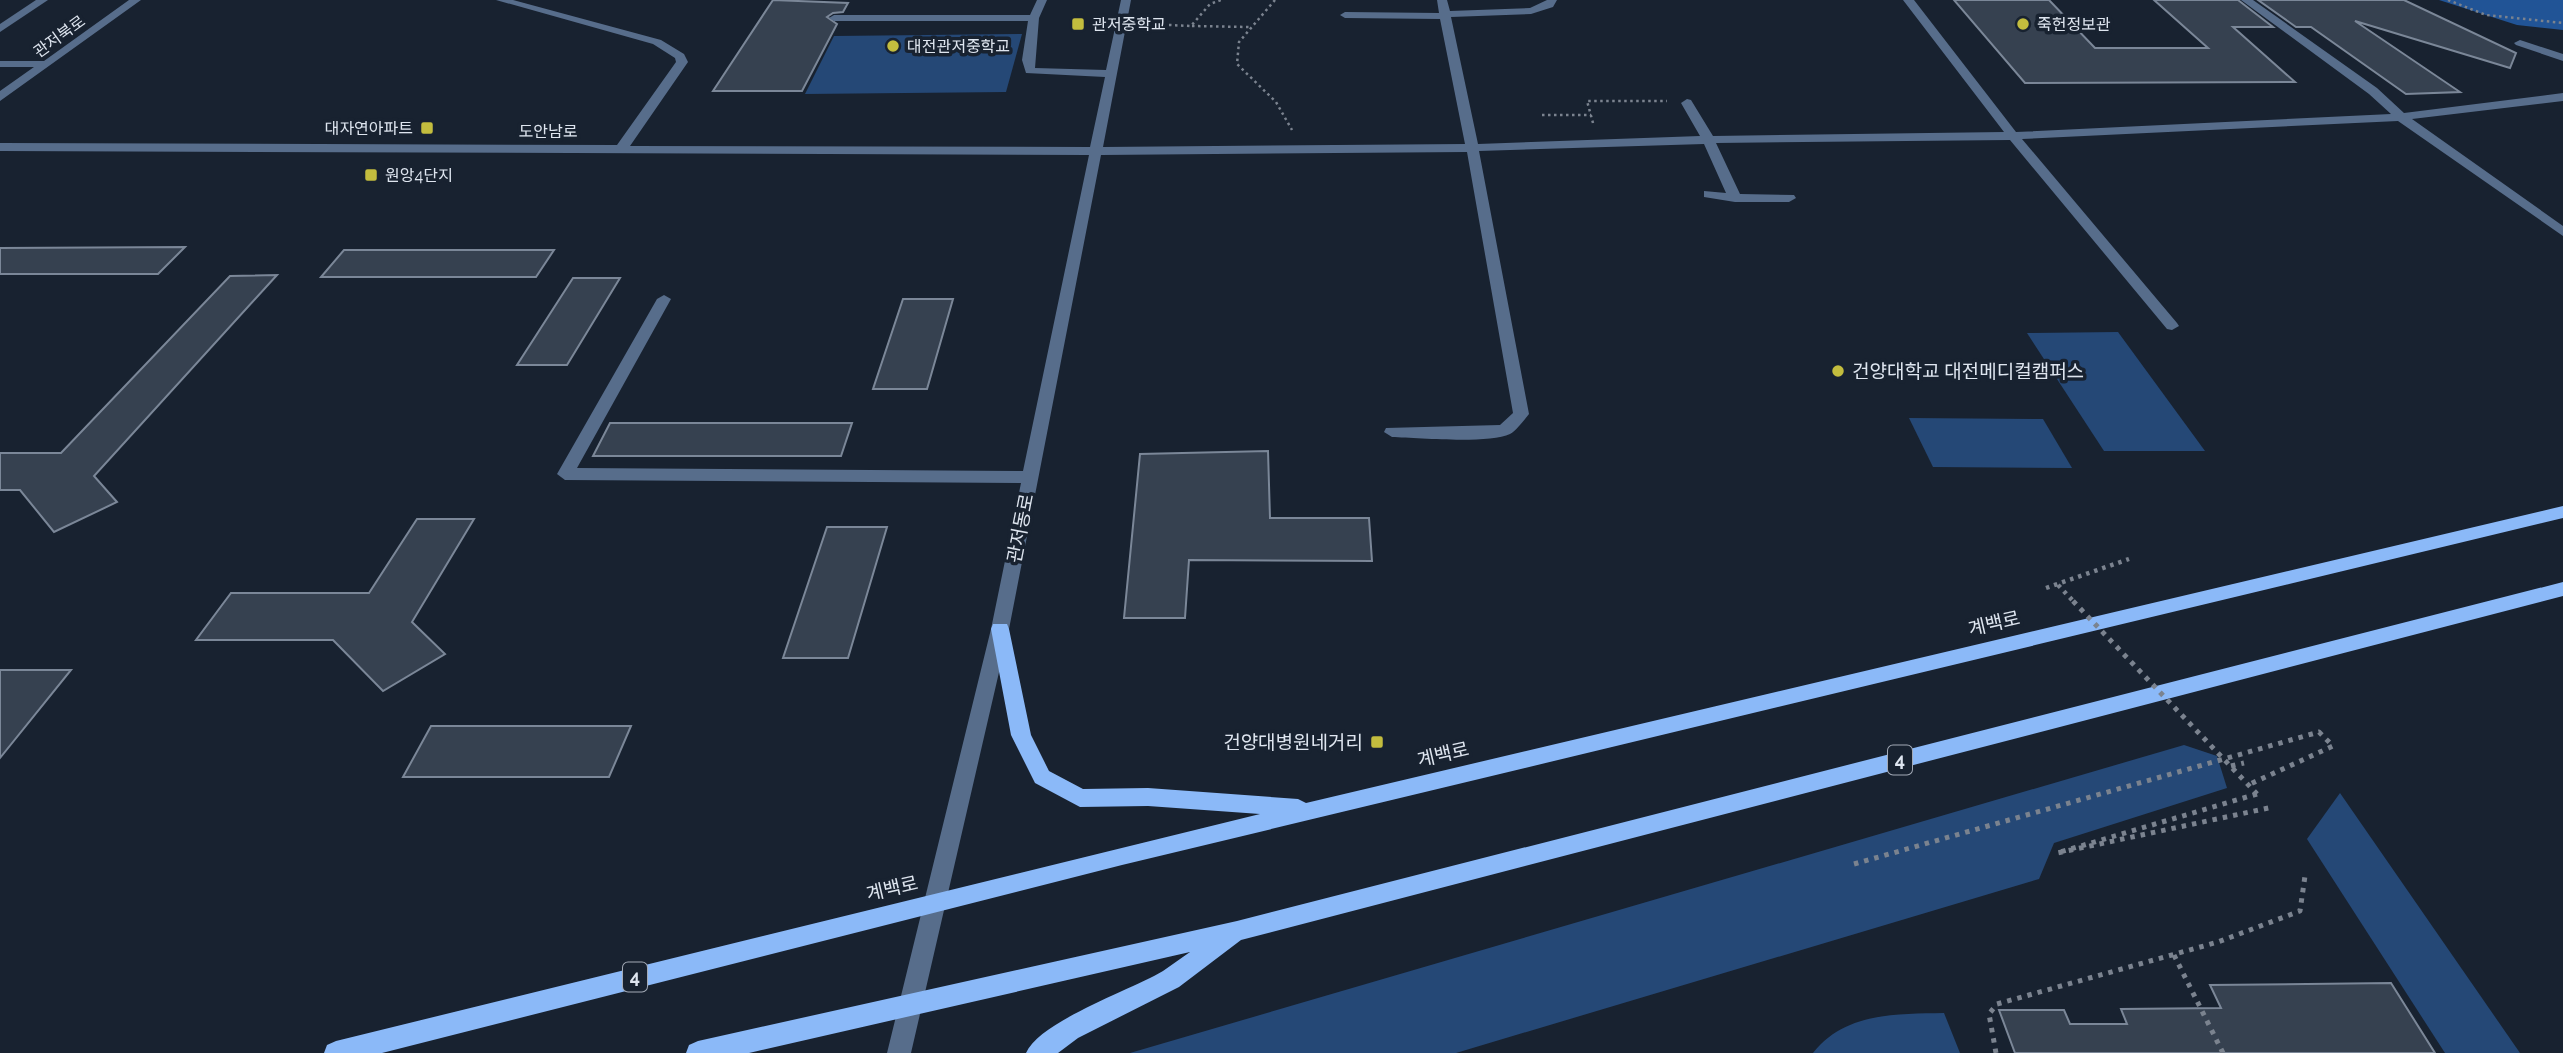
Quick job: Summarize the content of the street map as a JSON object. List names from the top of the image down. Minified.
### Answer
{"streets":{"main road":["계백로","4"],"street":["관저북로","도안남로","관저동로"]},"crossings":[["도안남로","관저동로"],["관저동로","계백로"],["관저동로","4"]],"places":{"transit":["관저중학교","대자연아파트","원앙4단지","건양대병원네거리"],"other":["죽헌정보관","대전관저중학교","건양대학교 대전메디컬캠퍼스"]}}
